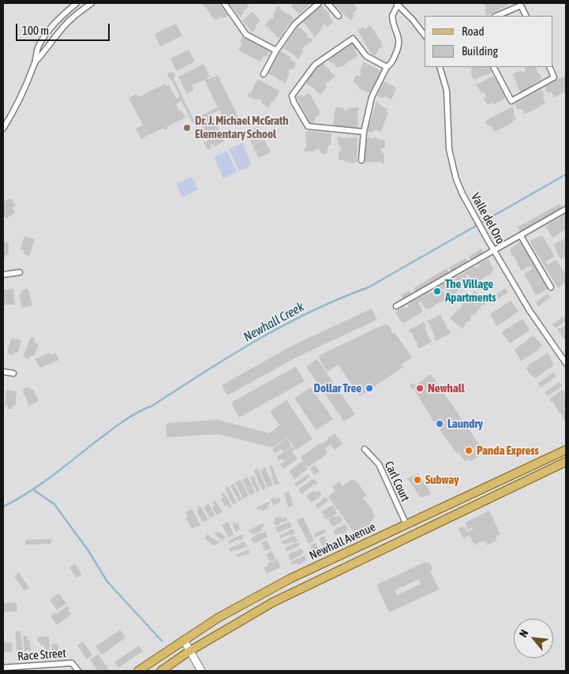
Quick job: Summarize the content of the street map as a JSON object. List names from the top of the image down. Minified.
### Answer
{"streets":{"main road":["Newhall Avenue"],"street":["Valle del Oro","Carl Court","Race Street"]},"crossings":[["Carl Court","Newhall Avenue"]],"water":["Newhall Creek"],"places":["Dr. J. Michael McGrath Elementary School","The Village Apartments","Dollar Tree","Newhall","Laundry","Panda Express","Subway"],"legend":["Road","Building"],"scale_bar":"100 m","north":"top left"}
